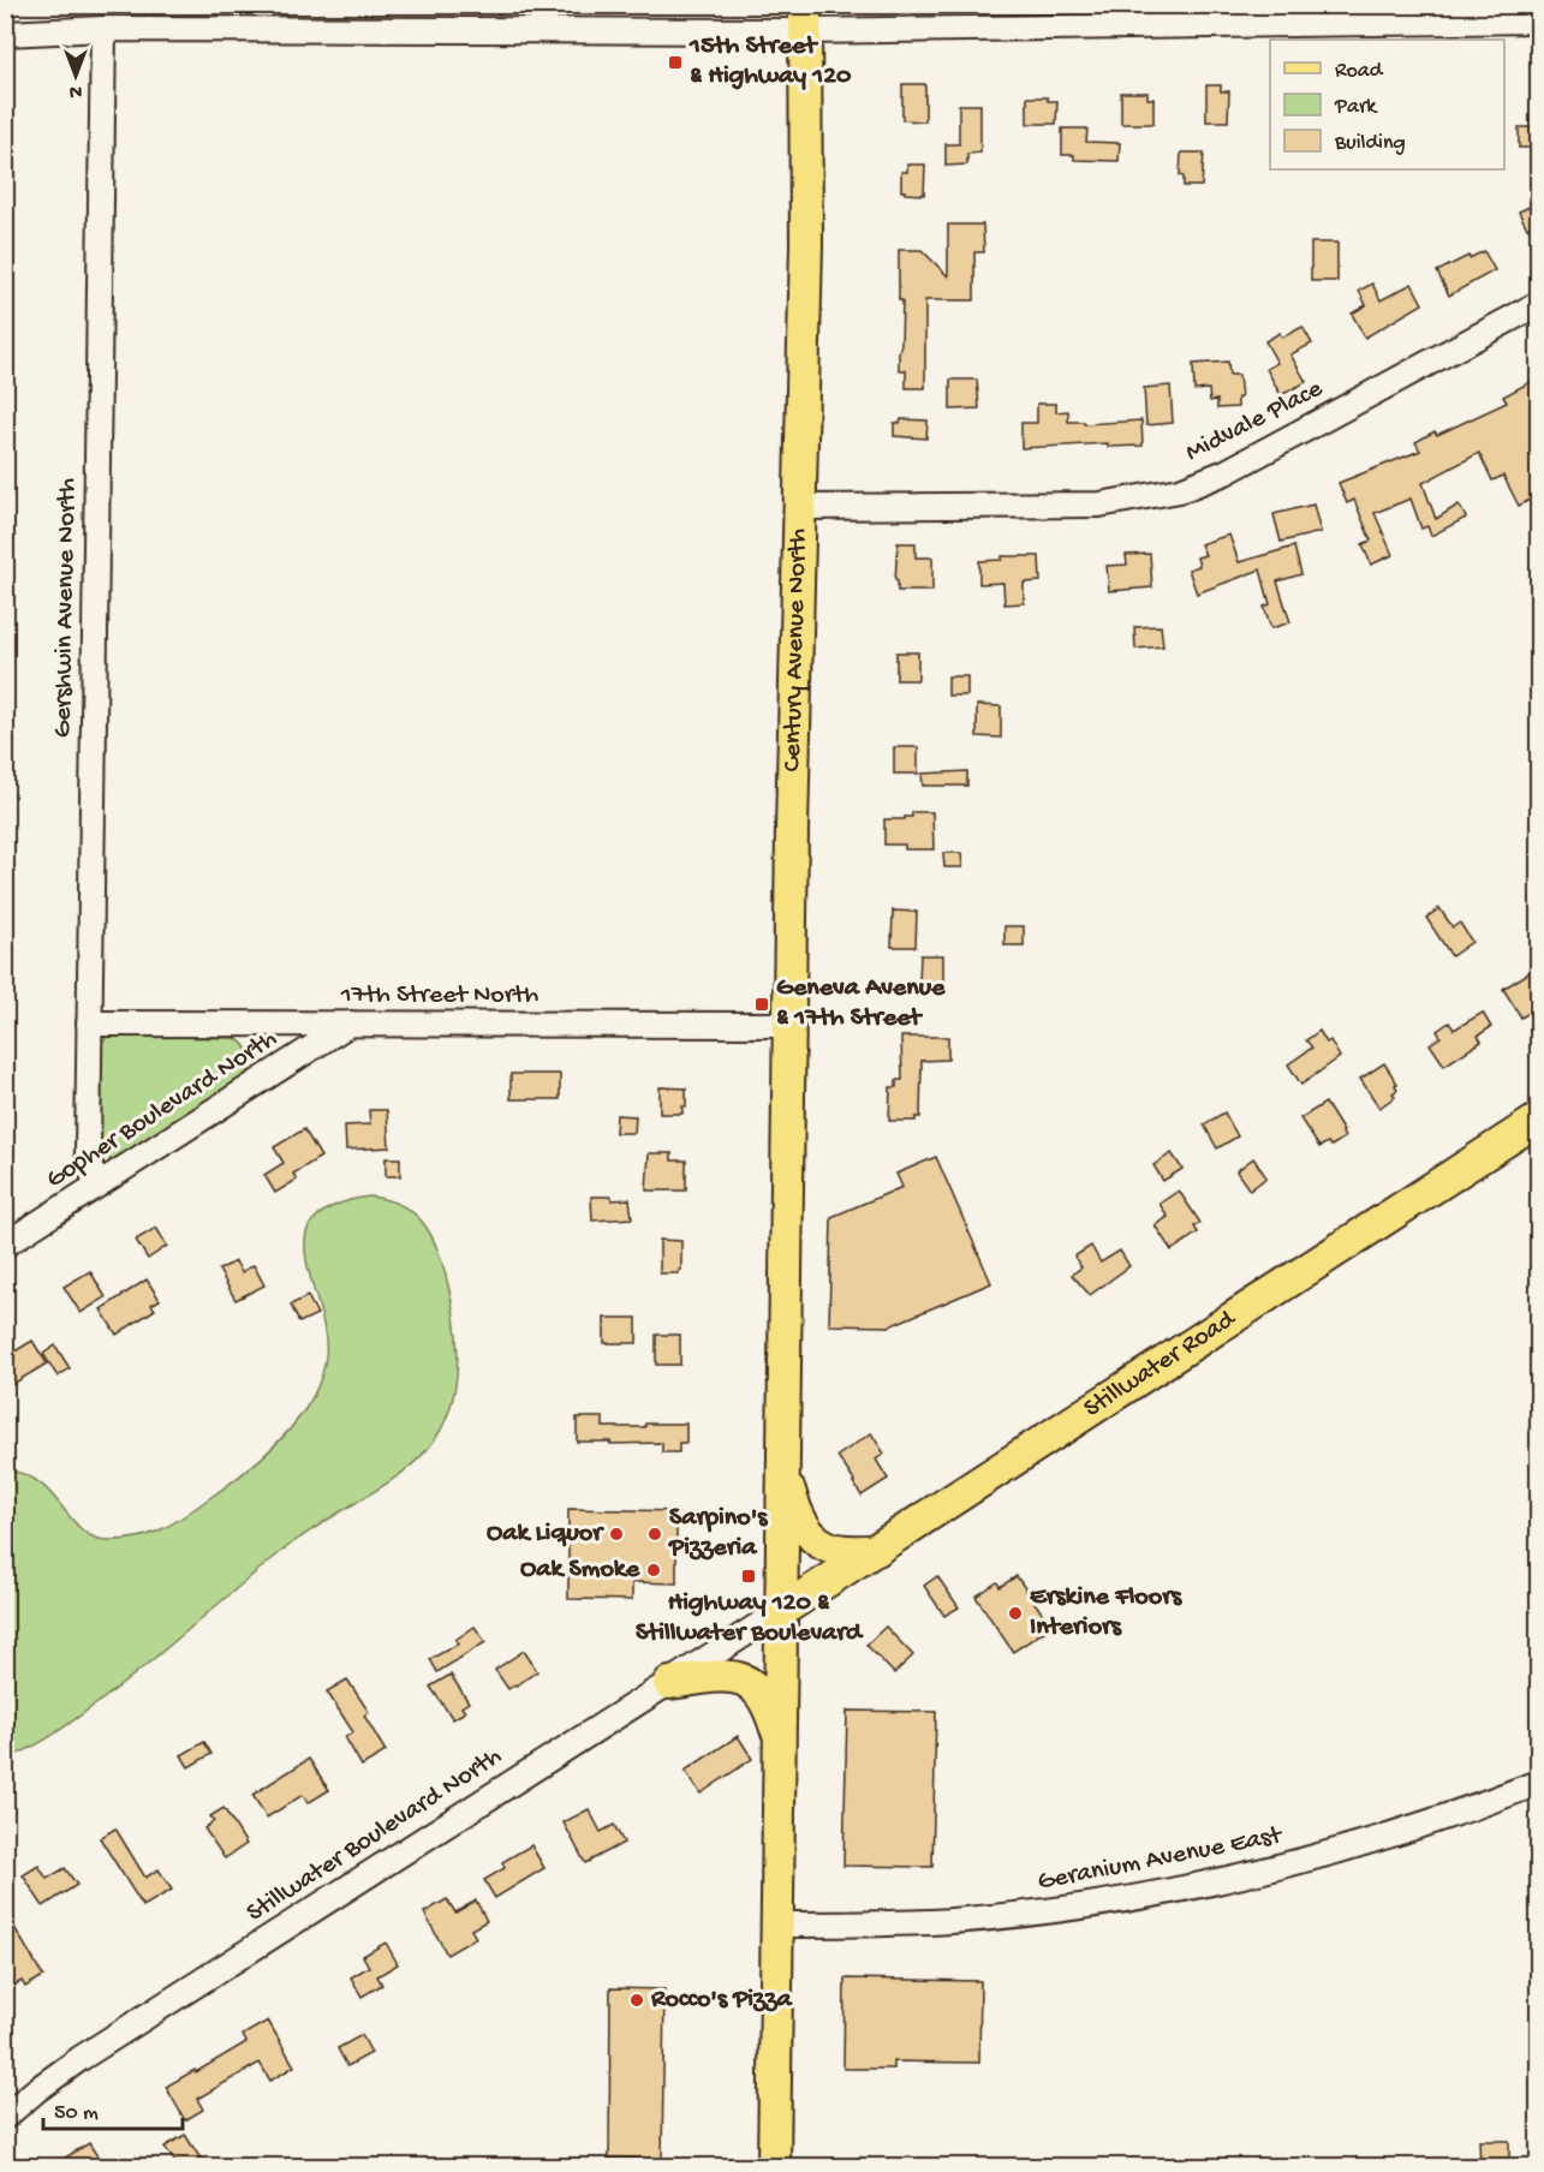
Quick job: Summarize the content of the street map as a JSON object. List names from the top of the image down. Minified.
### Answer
{"streets":{"main road":["Century Avenue North","Stillwater Road"],"street":["Midvale Place","Gershwin Avenue North","17th Street North","Gopher Boulevard North","Stillwater Boulevard North","Geranium Avenue East"]},"crossings":[["Midvale Place","Century Avenue North"],["Gershwin Avenue North","17th Street North"],["Gershwin Avenue North","Gopher Boulevard North"],["Century Avenue North","17th Street North"],["Century Avenue North","Stillwater Road"],["Century Avenue North","Stillwater Boulevard North"],["Century Avenue North","Geranium Avenue East"],["17th Street North","Gopher Boulevard North"],["Stillwater Road","Stillwater Boulevard North"]],"places":{"transit":["15th Street & Highway 120","Geneva Avenue & 17th Street","Highway 120 & Stillwater Boulevard"],"other":["Oak Liquor","Sarpino's Pizzeria","Oak Smoke","Erskine Floors Interiors","Rocco's Pizza"]},"legend":["Road","Park","Building"],"scale_bar":"50 m","north":"bottom"}
